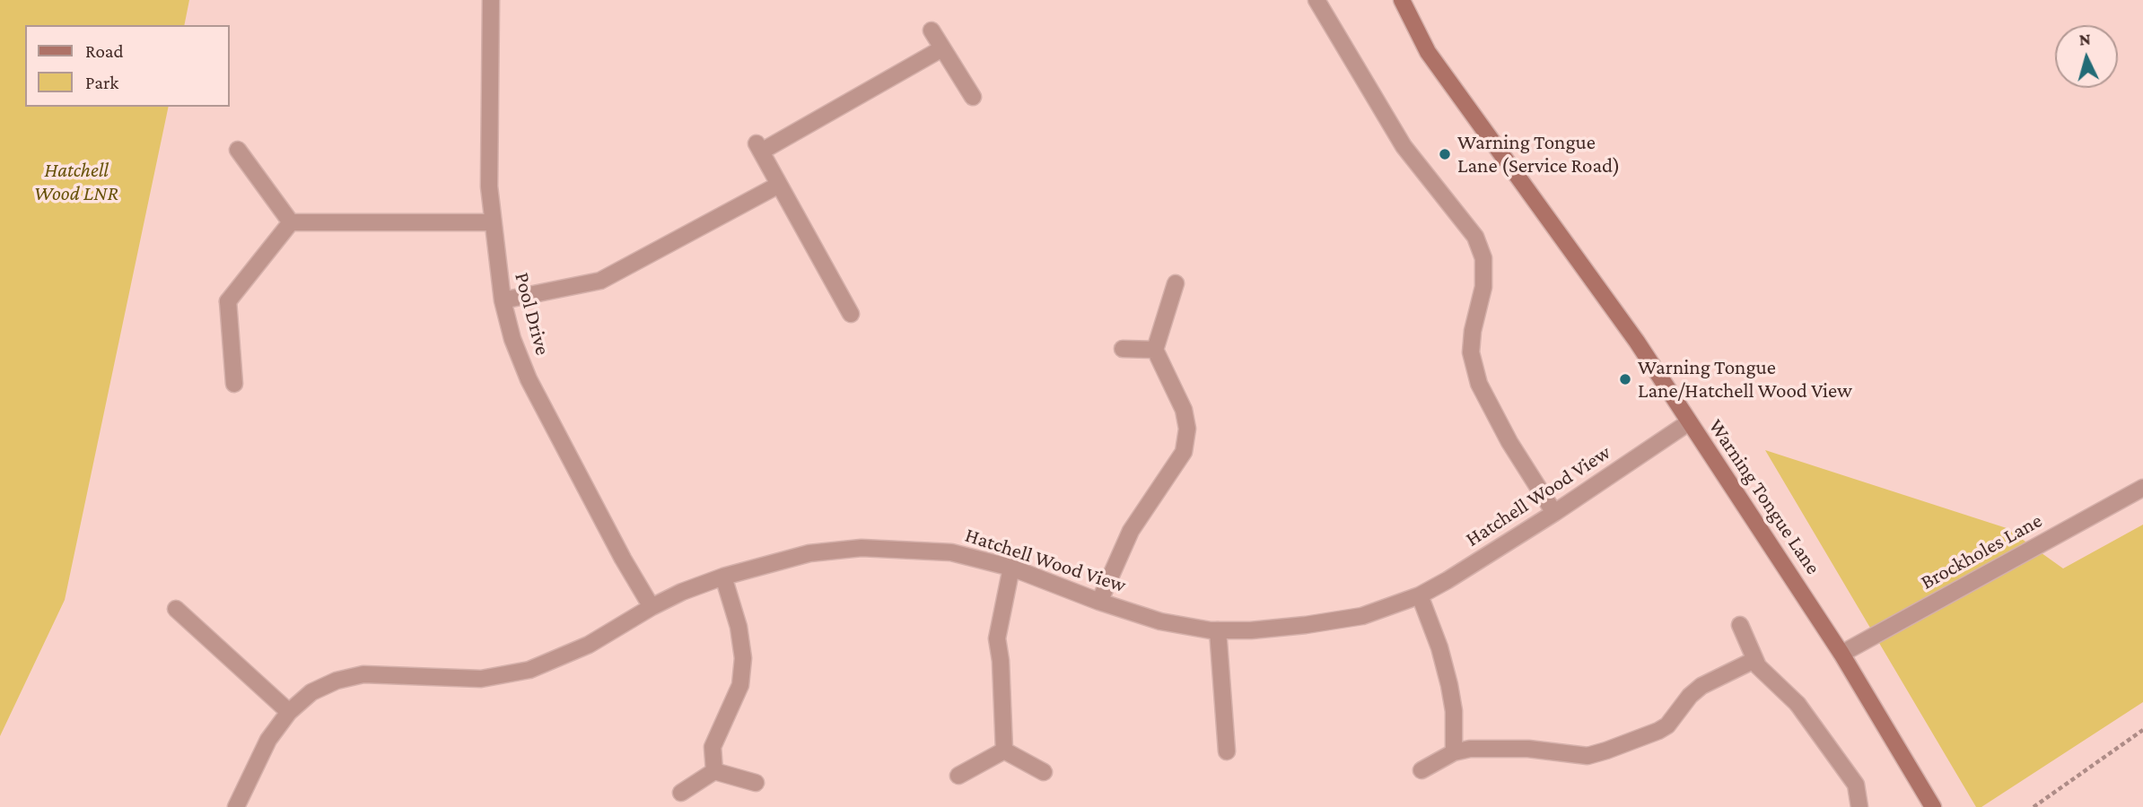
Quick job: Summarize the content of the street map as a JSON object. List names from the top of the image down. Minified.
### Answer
{"streets":{"street":["Pool Drive","Hatchell Wood View","Warning Tongue Lane","Brockholes Lane"]},"crossings":[["Pool Drive","Hatchell Wood View"],["Hatchell Wood View","Warning Tongue Lane"],["Warning Tongue Lane","Brockholes Lane"]],"parks":["Hatchell Wood LNR"],"places":["Warning Tongue Lane (Service Road)","Warning Tongue Lane/Hatchell Wood View"],"legend":["Road","Park"],"north":"top"}
